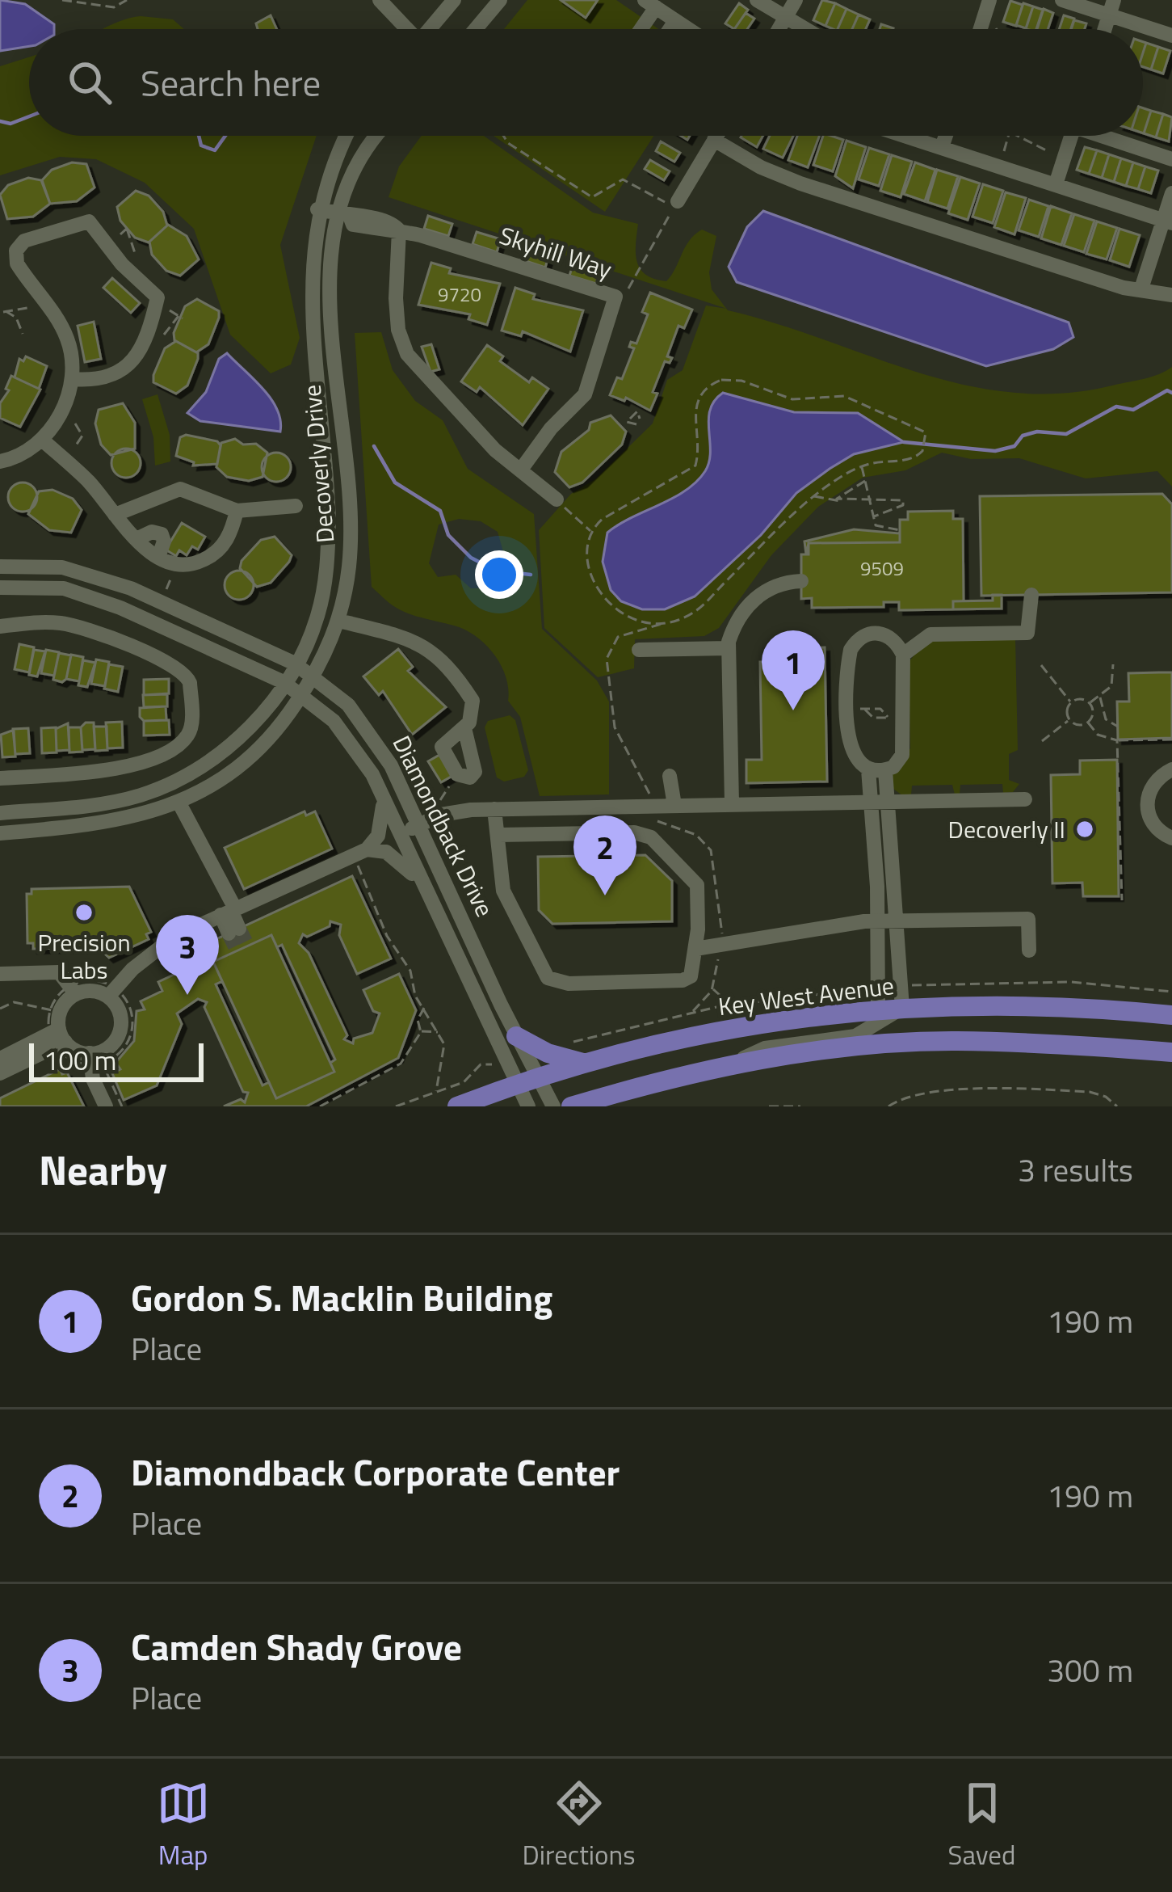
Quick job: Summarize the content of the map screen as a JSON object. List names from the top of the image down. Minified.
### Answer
{"streets":{"main road":["Key West Avenue"],"street":["Skyhill Way","Decoverly Drive","Diamondback Drive"]},"crossings":[["Skyhill Way","Decoverly Drive"],["Decoverly Drive","Diamondback Drive"],["Diamondback Drive","Key West Avenue"]],"places":["Decoverly II","Precision Labs"],"house_numbers":["9720","9509"],"scale_bar":"100 m","page":{"search":"Search here","pins":["1","2","3"],"scale":"100 m","heading":["Nearby","3 results"],"list":[{"mark":"1","name":"Gordon S. Macklin Building","note":"Place","value":"190 m"},{"mark":"2","name":"Diamondback Corporate Center","note":"Place","value":"190 m"},{"mark":"3","name":"Camden Shady Grove","note":"Place","value":"300 m"}],"nav":["Map","Directions","Saved"]}}
